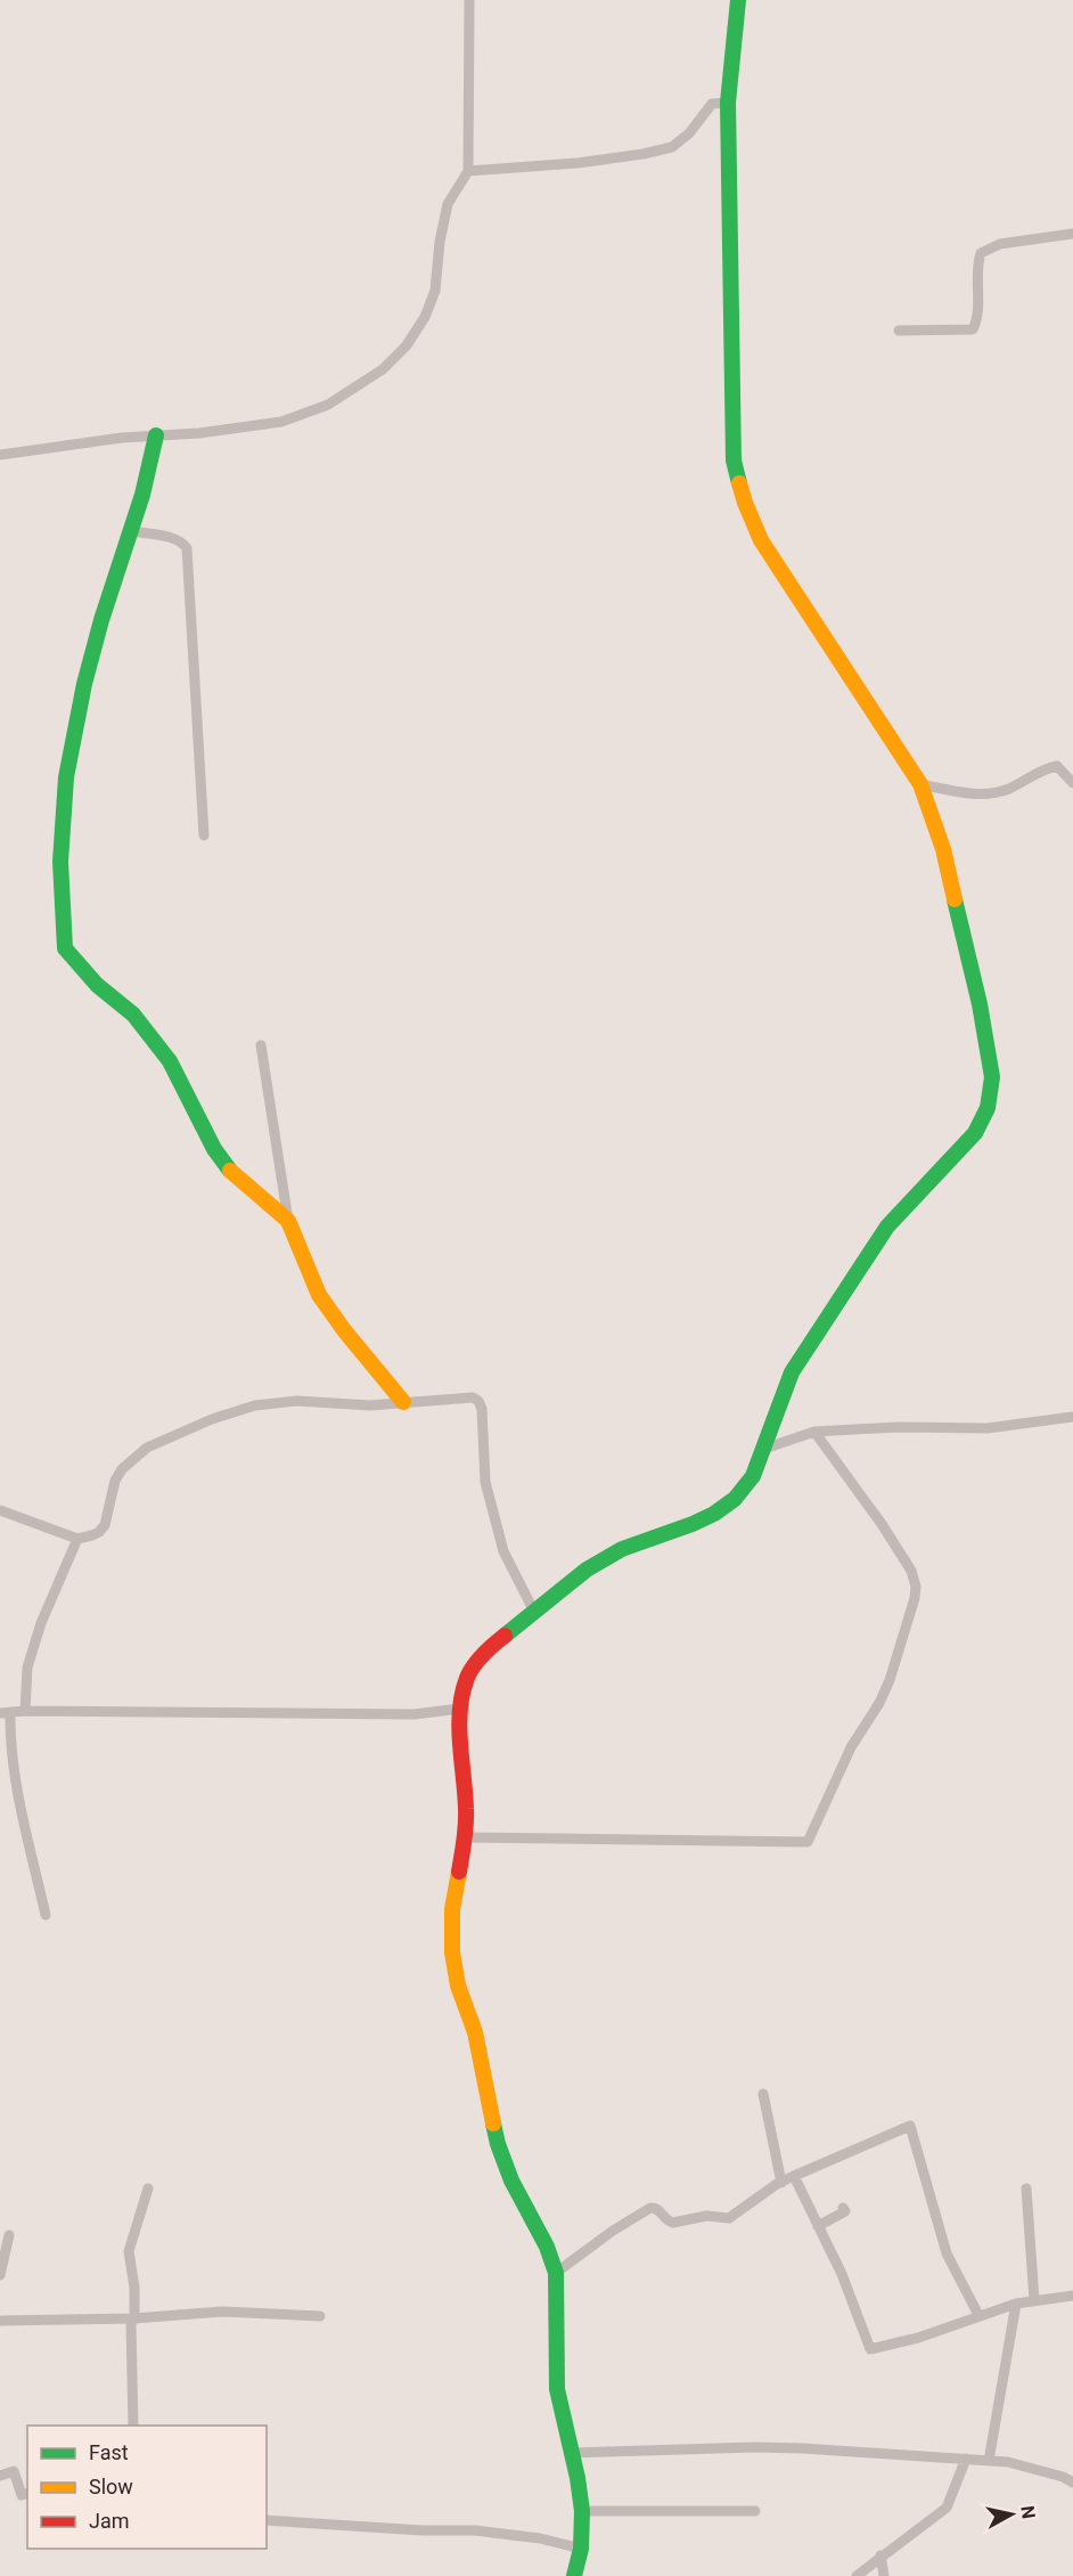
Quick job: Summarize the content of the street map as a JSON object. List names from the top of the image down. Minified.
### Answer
{"legend":["Fast","Slow","Jam"],"north":"right"}
